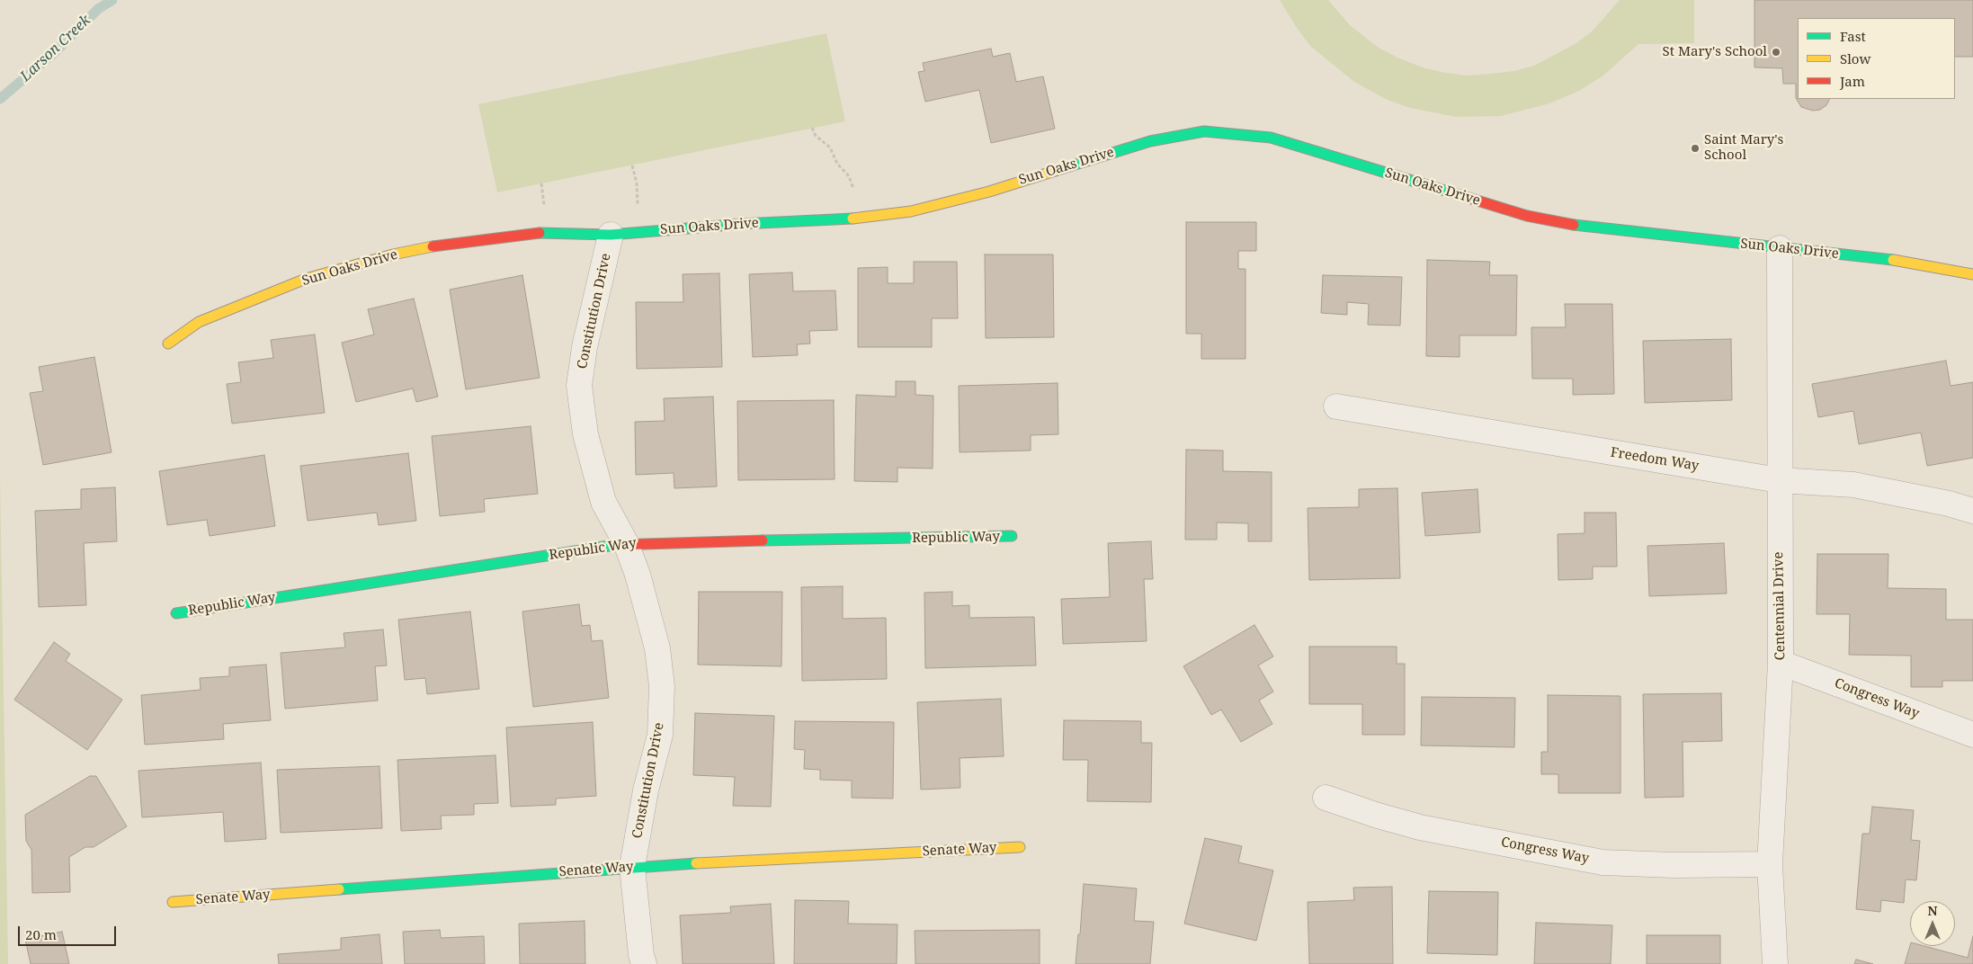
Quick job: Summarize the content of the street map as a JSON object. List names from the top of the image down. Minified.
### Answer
{"streets":{"street":["Sun Oaks Drive","Constitution Drive","Freedom Way","Republic Way","Centennial Drive","Congress Way","Senate Way"]},"crossings":[["Sun Oaks Drive","Constitution Drive"],["Sun Oaks Drive","Centennial Drive"],["Constitution Drive","Republic Way"],["Constitution Drive","Senate Way"],["Freedom Way","Centennial Drive"],["Centennial Drive","Congress Way"]],"water":["Larson Creek"],"places":["St Mary's School","Saint Mary's School"],"legend":["Fast","Slow","Jam"],"scale_bar":"20 m","north":"top"}
